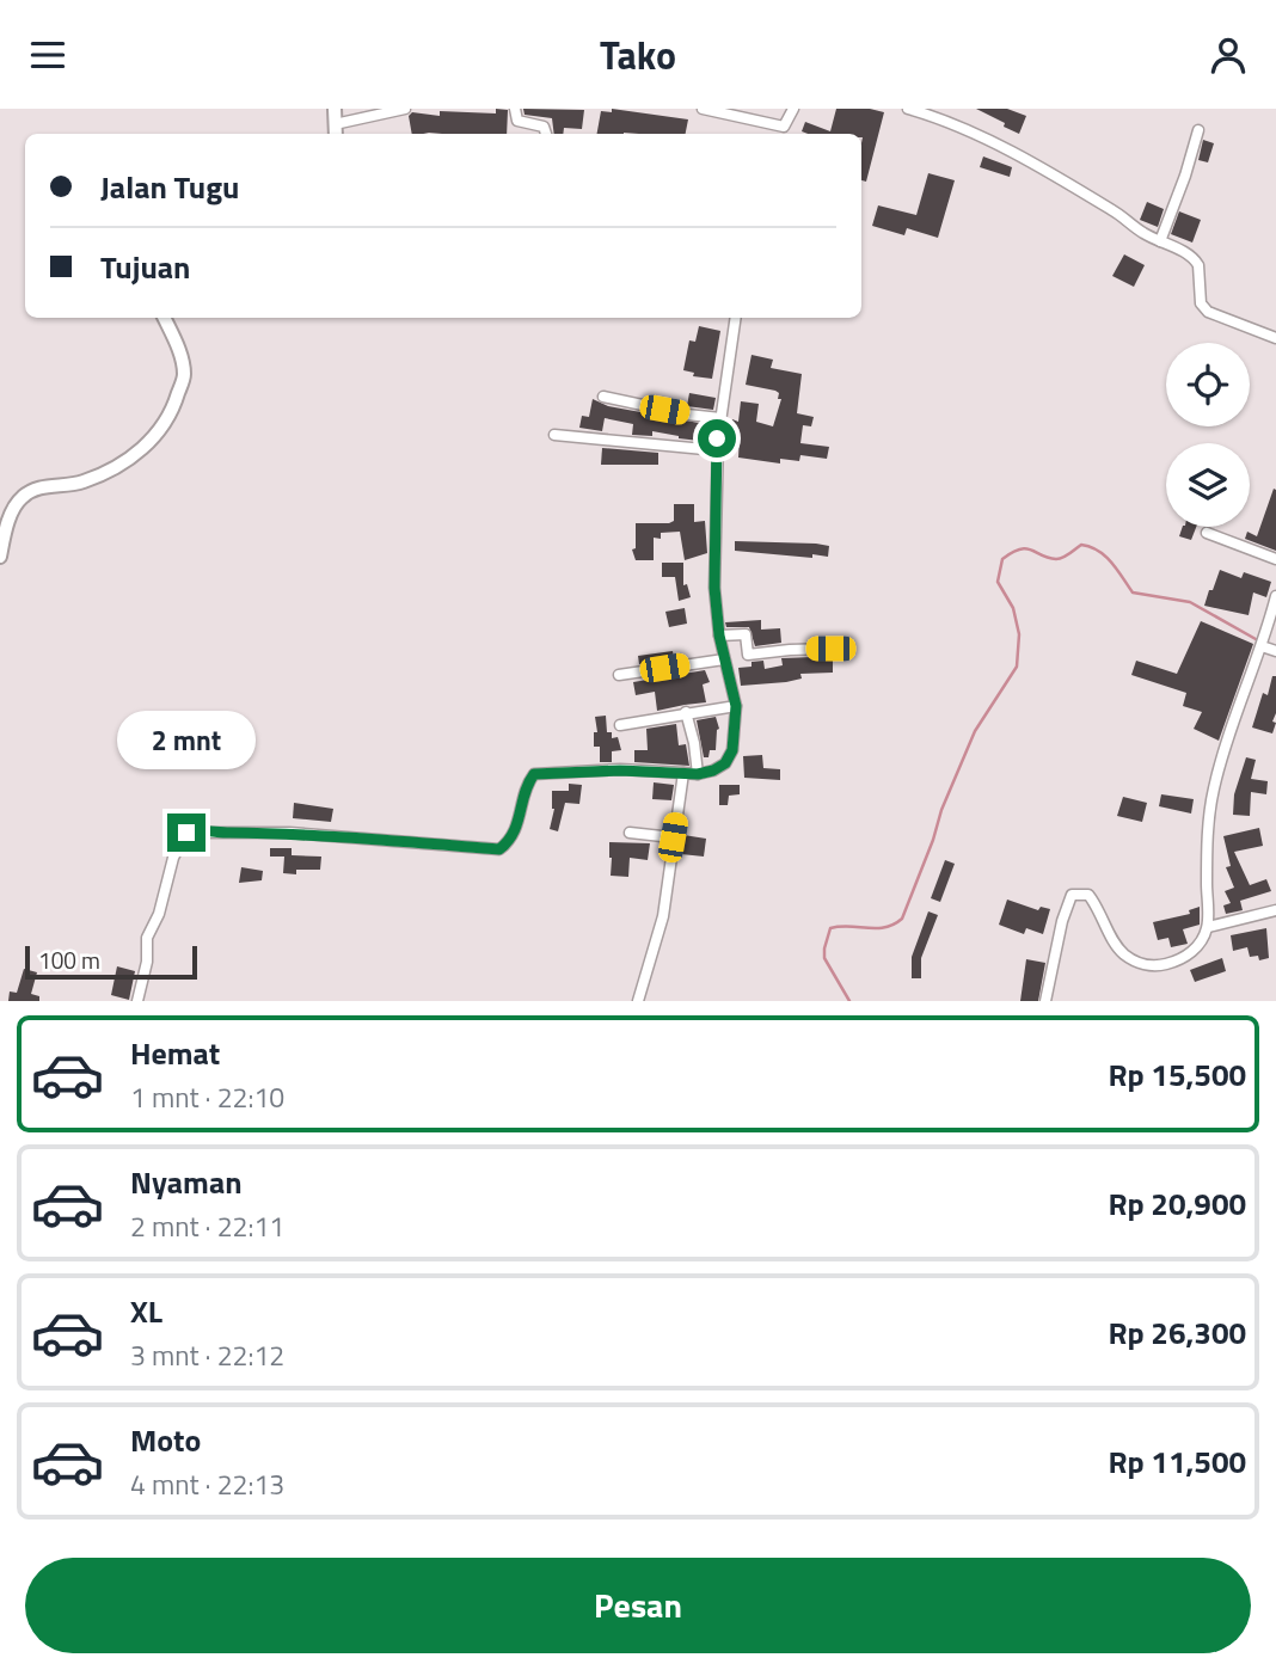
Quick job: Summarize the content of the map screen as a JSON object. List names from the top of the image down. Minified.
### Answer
{"scale_bar":"100 m","page":{"header":"Tako","banner":["Jalan Tugu","Tujuan"],"bubble":"2 mnt","scale":"100 m","list":[{"name":"Hemat","note":"1 mnt · 22:10","value":"Rp 15,500"},{"name":"Nyaman","note":"2 mnt · 22:11","value":"Rp 20,900"},{"name":"XL","note":"3 mnt · 22:12","value":"Rp 26,300"},{"name":"Moto","note":"4 mnt · 22:13","value":"Rp 11,500"}],"buttons":"Pesan"}}
